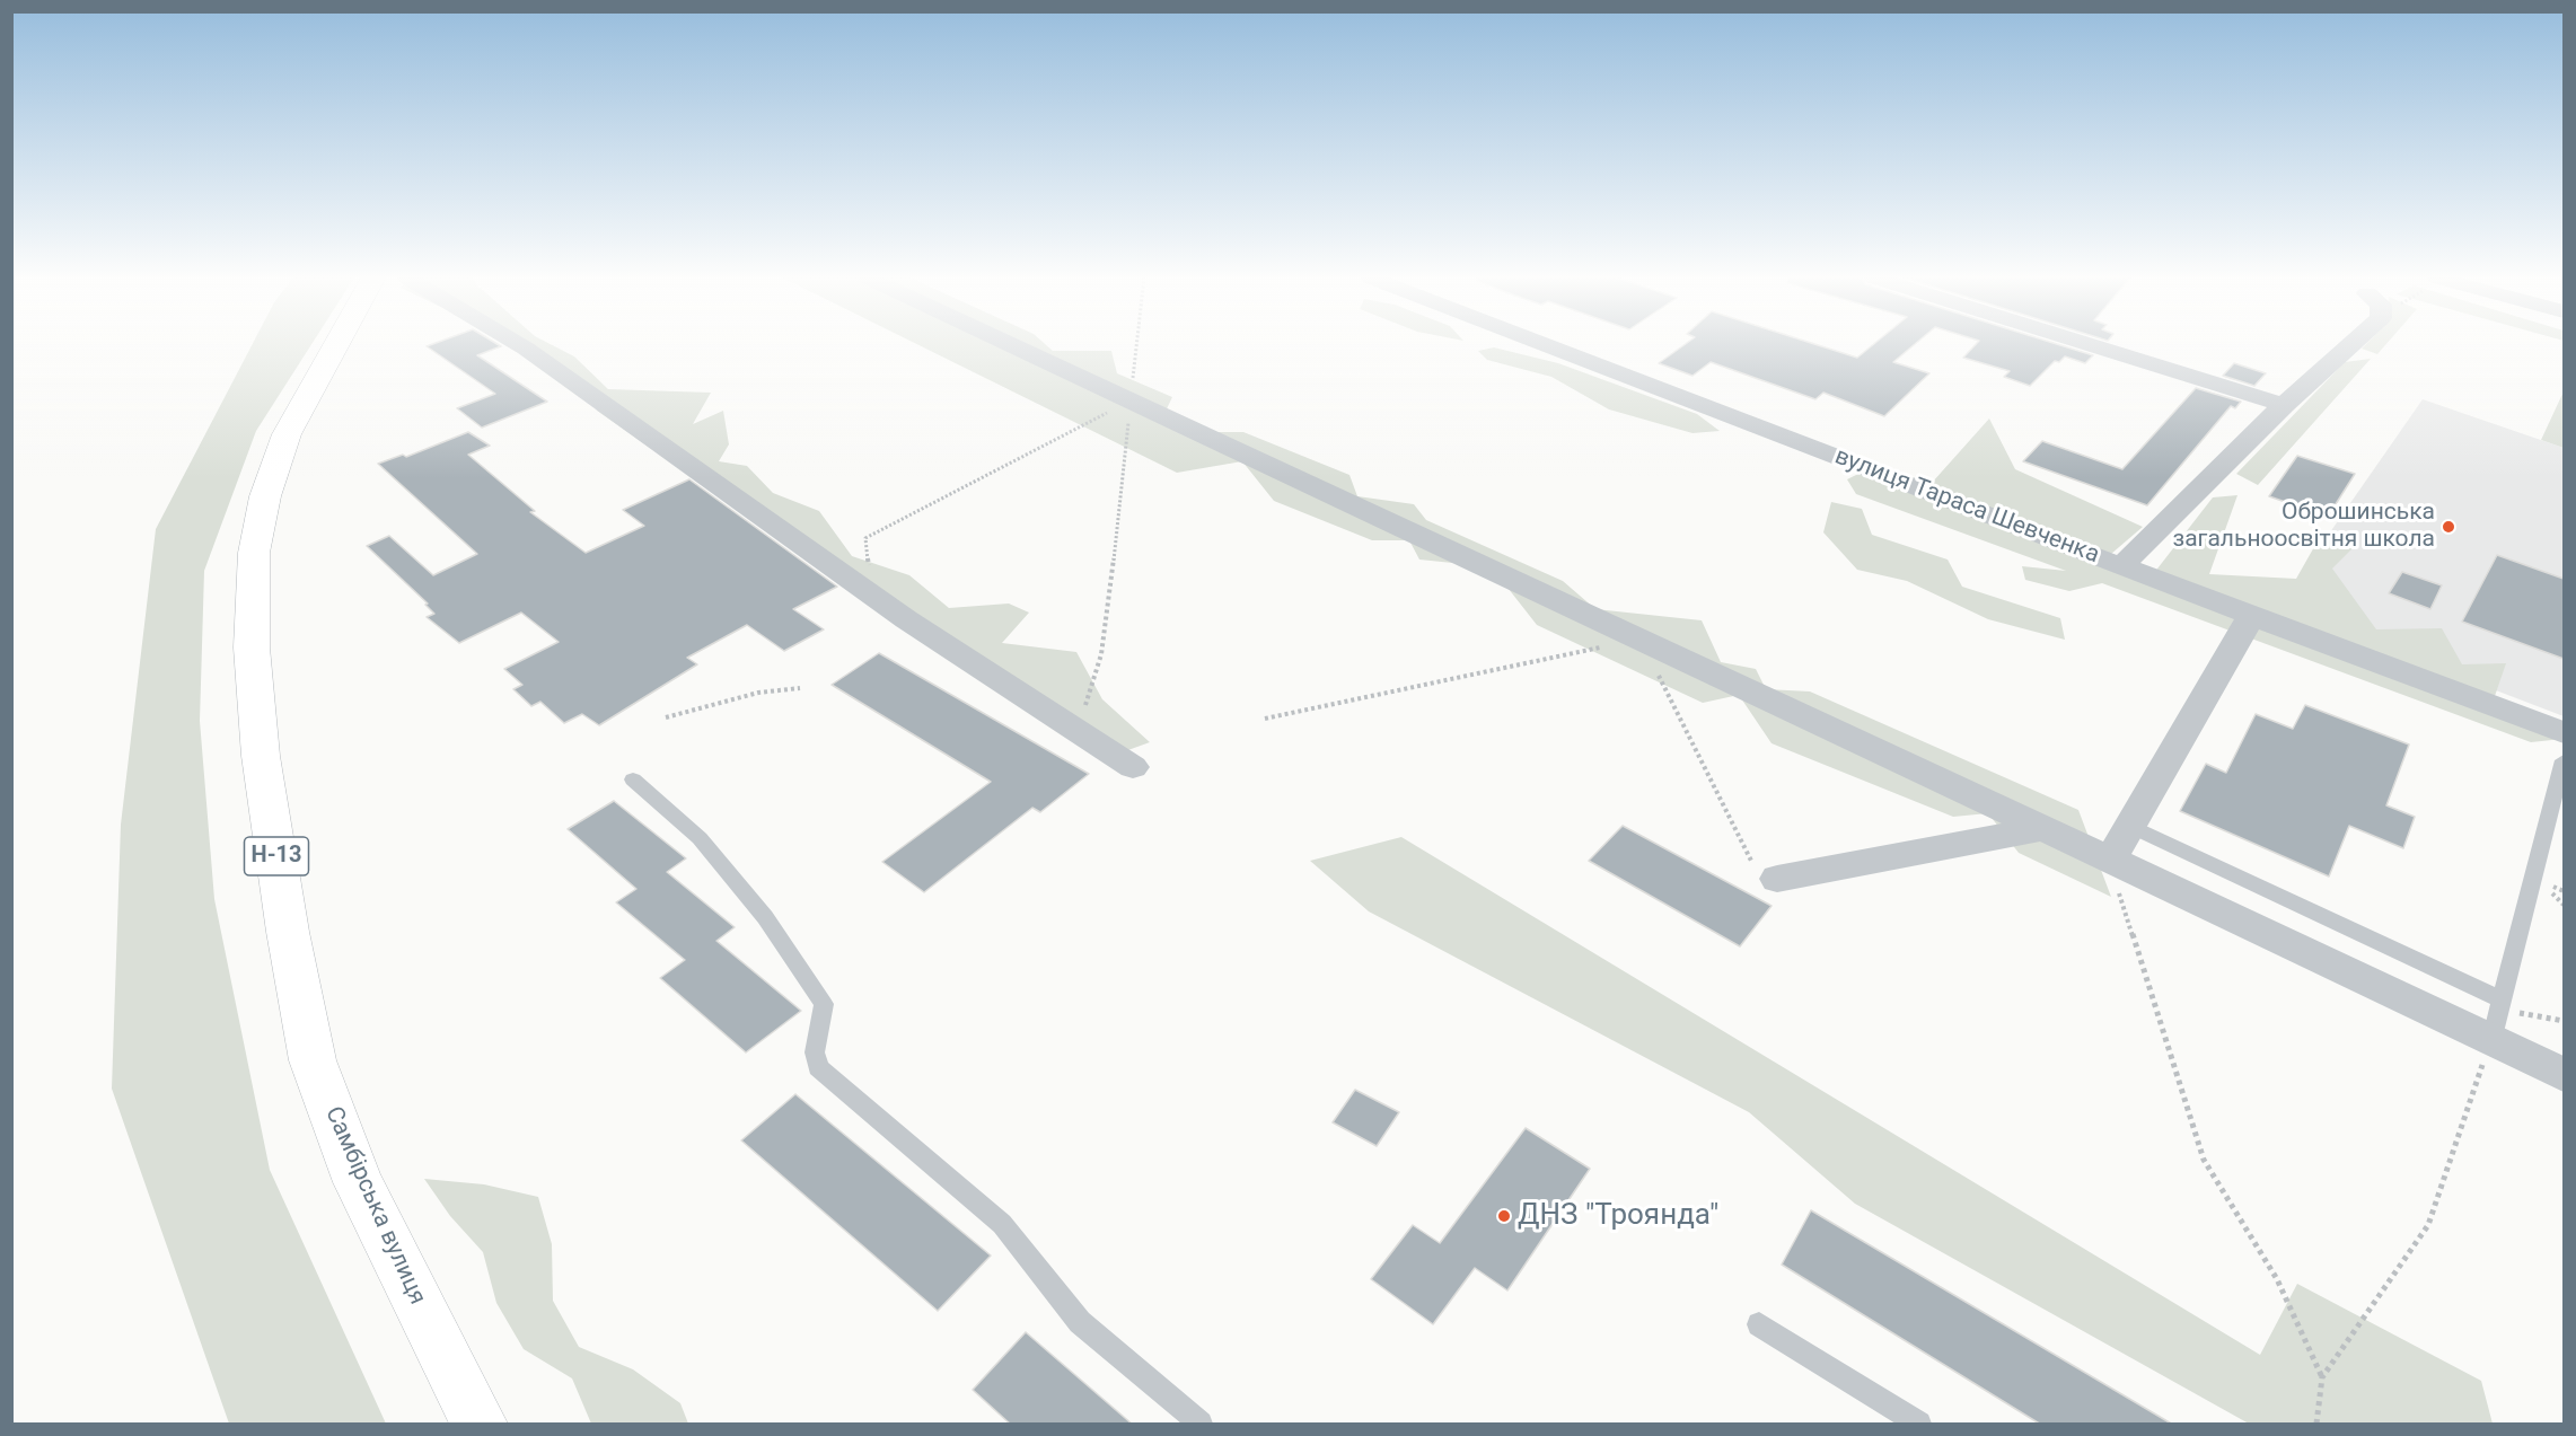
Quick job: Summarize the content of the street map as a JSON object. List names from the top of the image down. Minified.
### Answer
{"streets":{"main road":["Н-13","Самбірська вулиця"],"street":["вулиця Тараса Шевченка"]},"places":["Оброшинська загальноосвітня школа","ДНЗ \"Троянда\""]}
